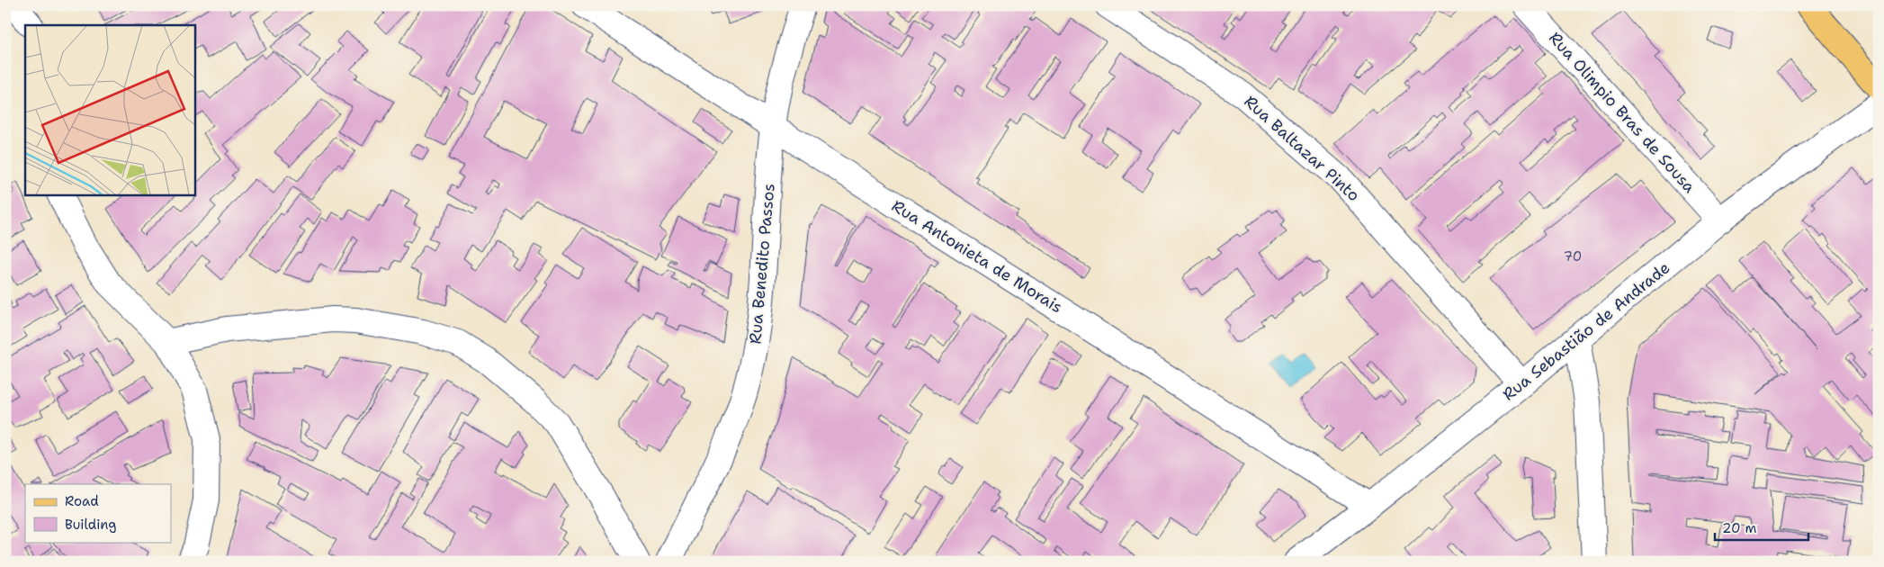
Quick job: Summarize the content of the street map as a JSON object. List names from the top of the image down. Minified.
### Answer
{"streets":{"street":["Rua Olimpio Bras de Sousa","Rua Baltazar Pinto","Rua Antonieta de Morais","Rua Benedito Passos","Rua Sebastião de Andrade"]},"crossings":[["Rua Olimpio Bras de Sousa","Rua Sebastião de Andrade"],["Rua Baltazar Pinto","Rua Sebastião de Andrade"],["Rua Antonieta de Morais","Rua Benedito Passos"],["Rua Antonieta de Morais","Rua Sebastião de Andrade"]],"house_numbers":["70"],"legend":["Road","Building"],"scale_bar":"20 m"}
